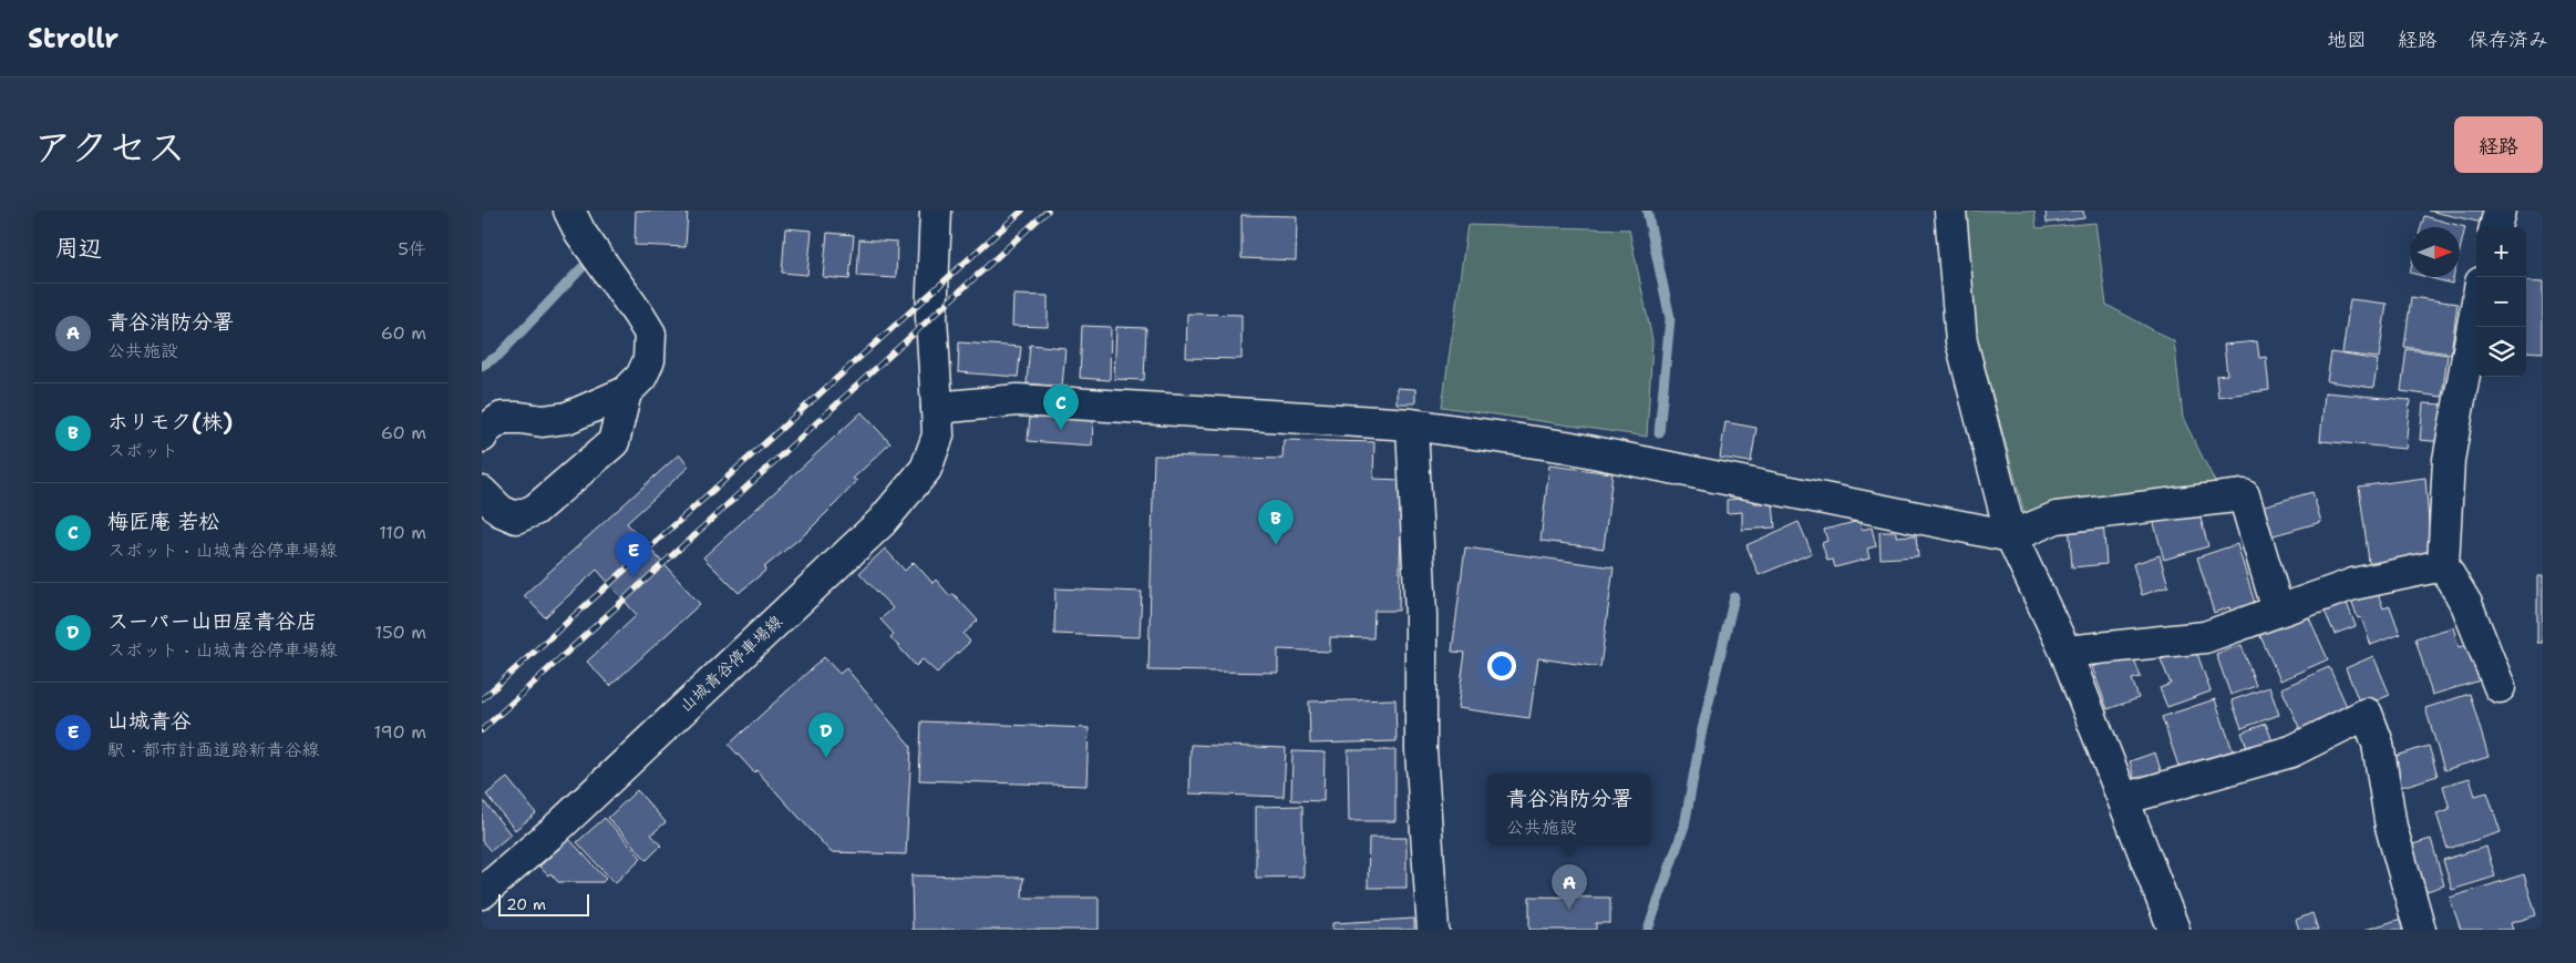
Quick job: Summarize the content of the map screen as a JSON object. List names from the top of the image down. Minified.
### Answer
{"streets":{"street":["山城青谷停車場線"]},"scale_bar":"20 m","north":"right","page":{"header":"Strollr","nav":["地図","経路","保存済み"],"title":"アクセス","buttons":"経路","heading":["周辺","5件"],"map_buttons":["+","−"],"list":[{"mark":"A","name":"青谷消防分署","note":"公共施設","value":"60 m"},{"mark":"B","name":"ホリモク(株)","note":"スポット","value":"60 m"},{"mark":"C","name":"梅匠庵 若松","note":"スポット · 山城青谷停車場線","value":"110 m"},{"mark":"D","name":"スーパー山田屋青谷店","note":"スポット · 山城青谷停車場線","value":"150 m"},{"mark":"E","name":"山城青谷","note":"駅 · 都市計画道路新青谷線","value":"190 m"}],"pins":["C","B","E","D","A"],"popup":["青谷消防分署","公共施設"],"scale":"20 m"}}
